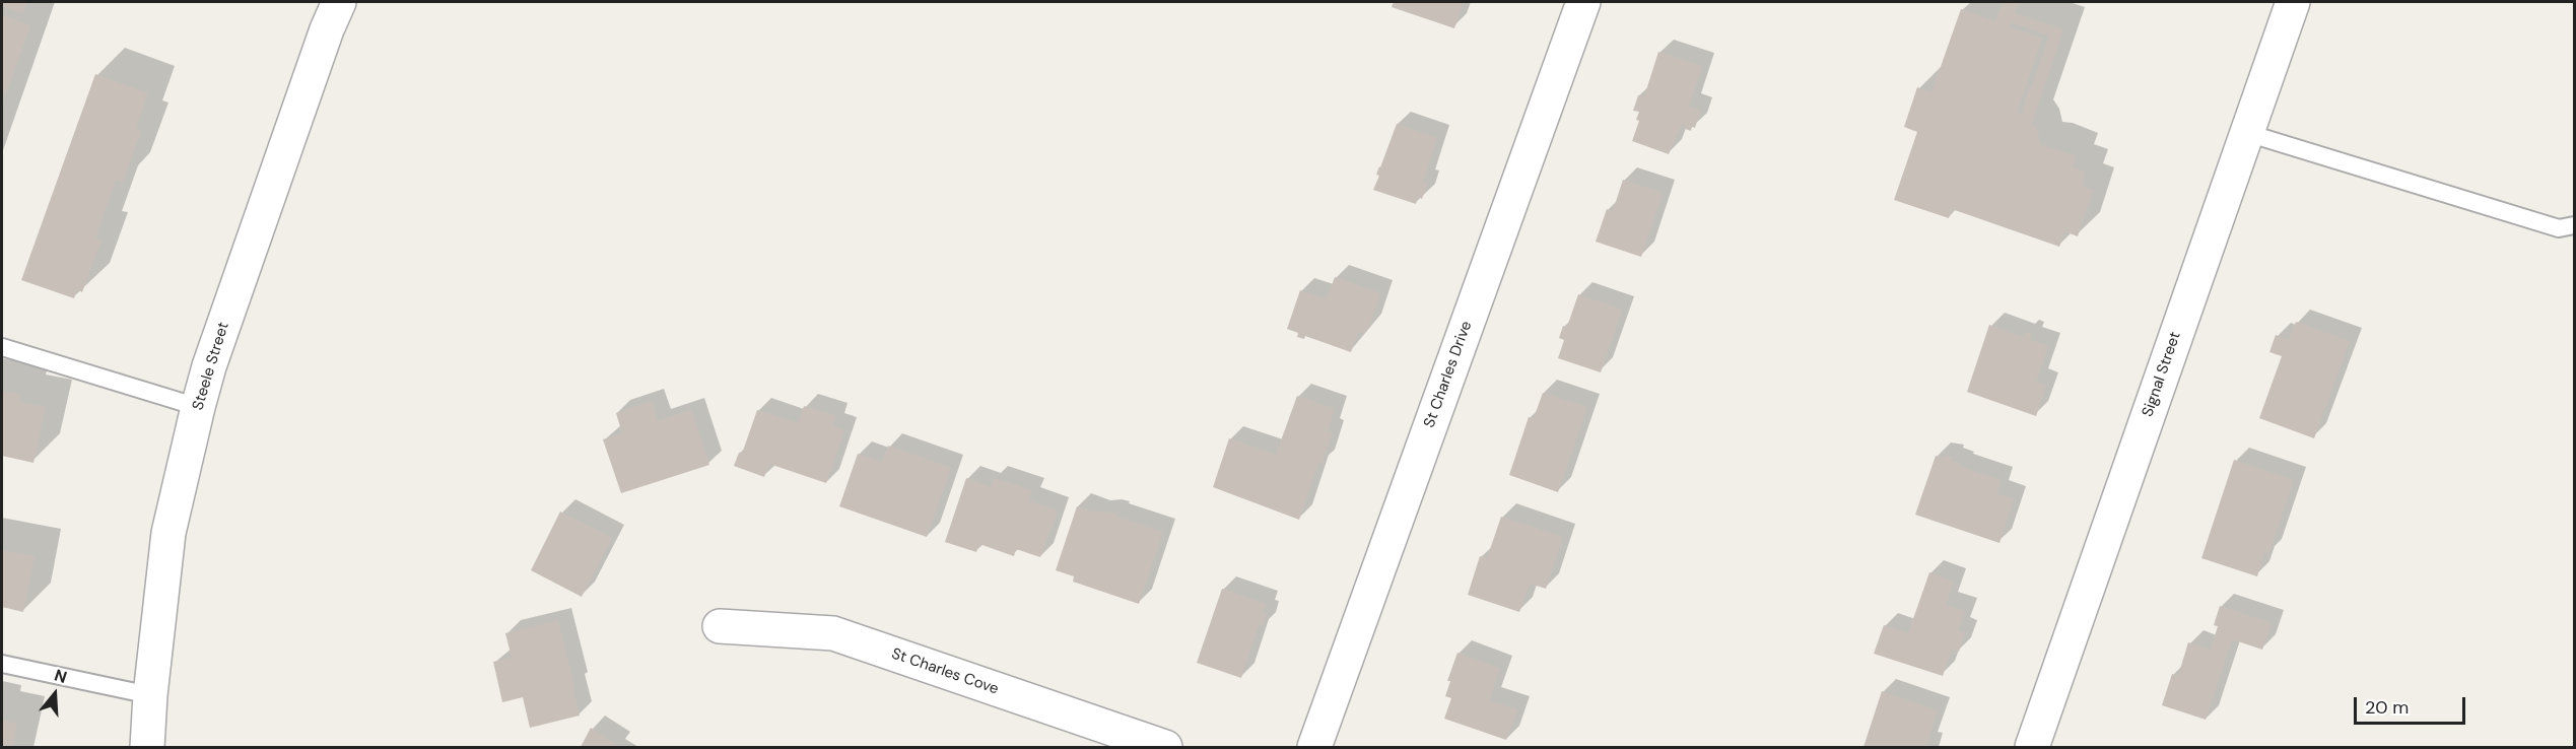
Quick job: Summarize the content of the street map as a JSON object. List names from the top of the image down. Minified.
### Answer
{"streets":{"street":["Steele Street","St Charles Drive","Signal Street","St Charles Cove"]},"scale_bar":"20 m","north":"top"}
